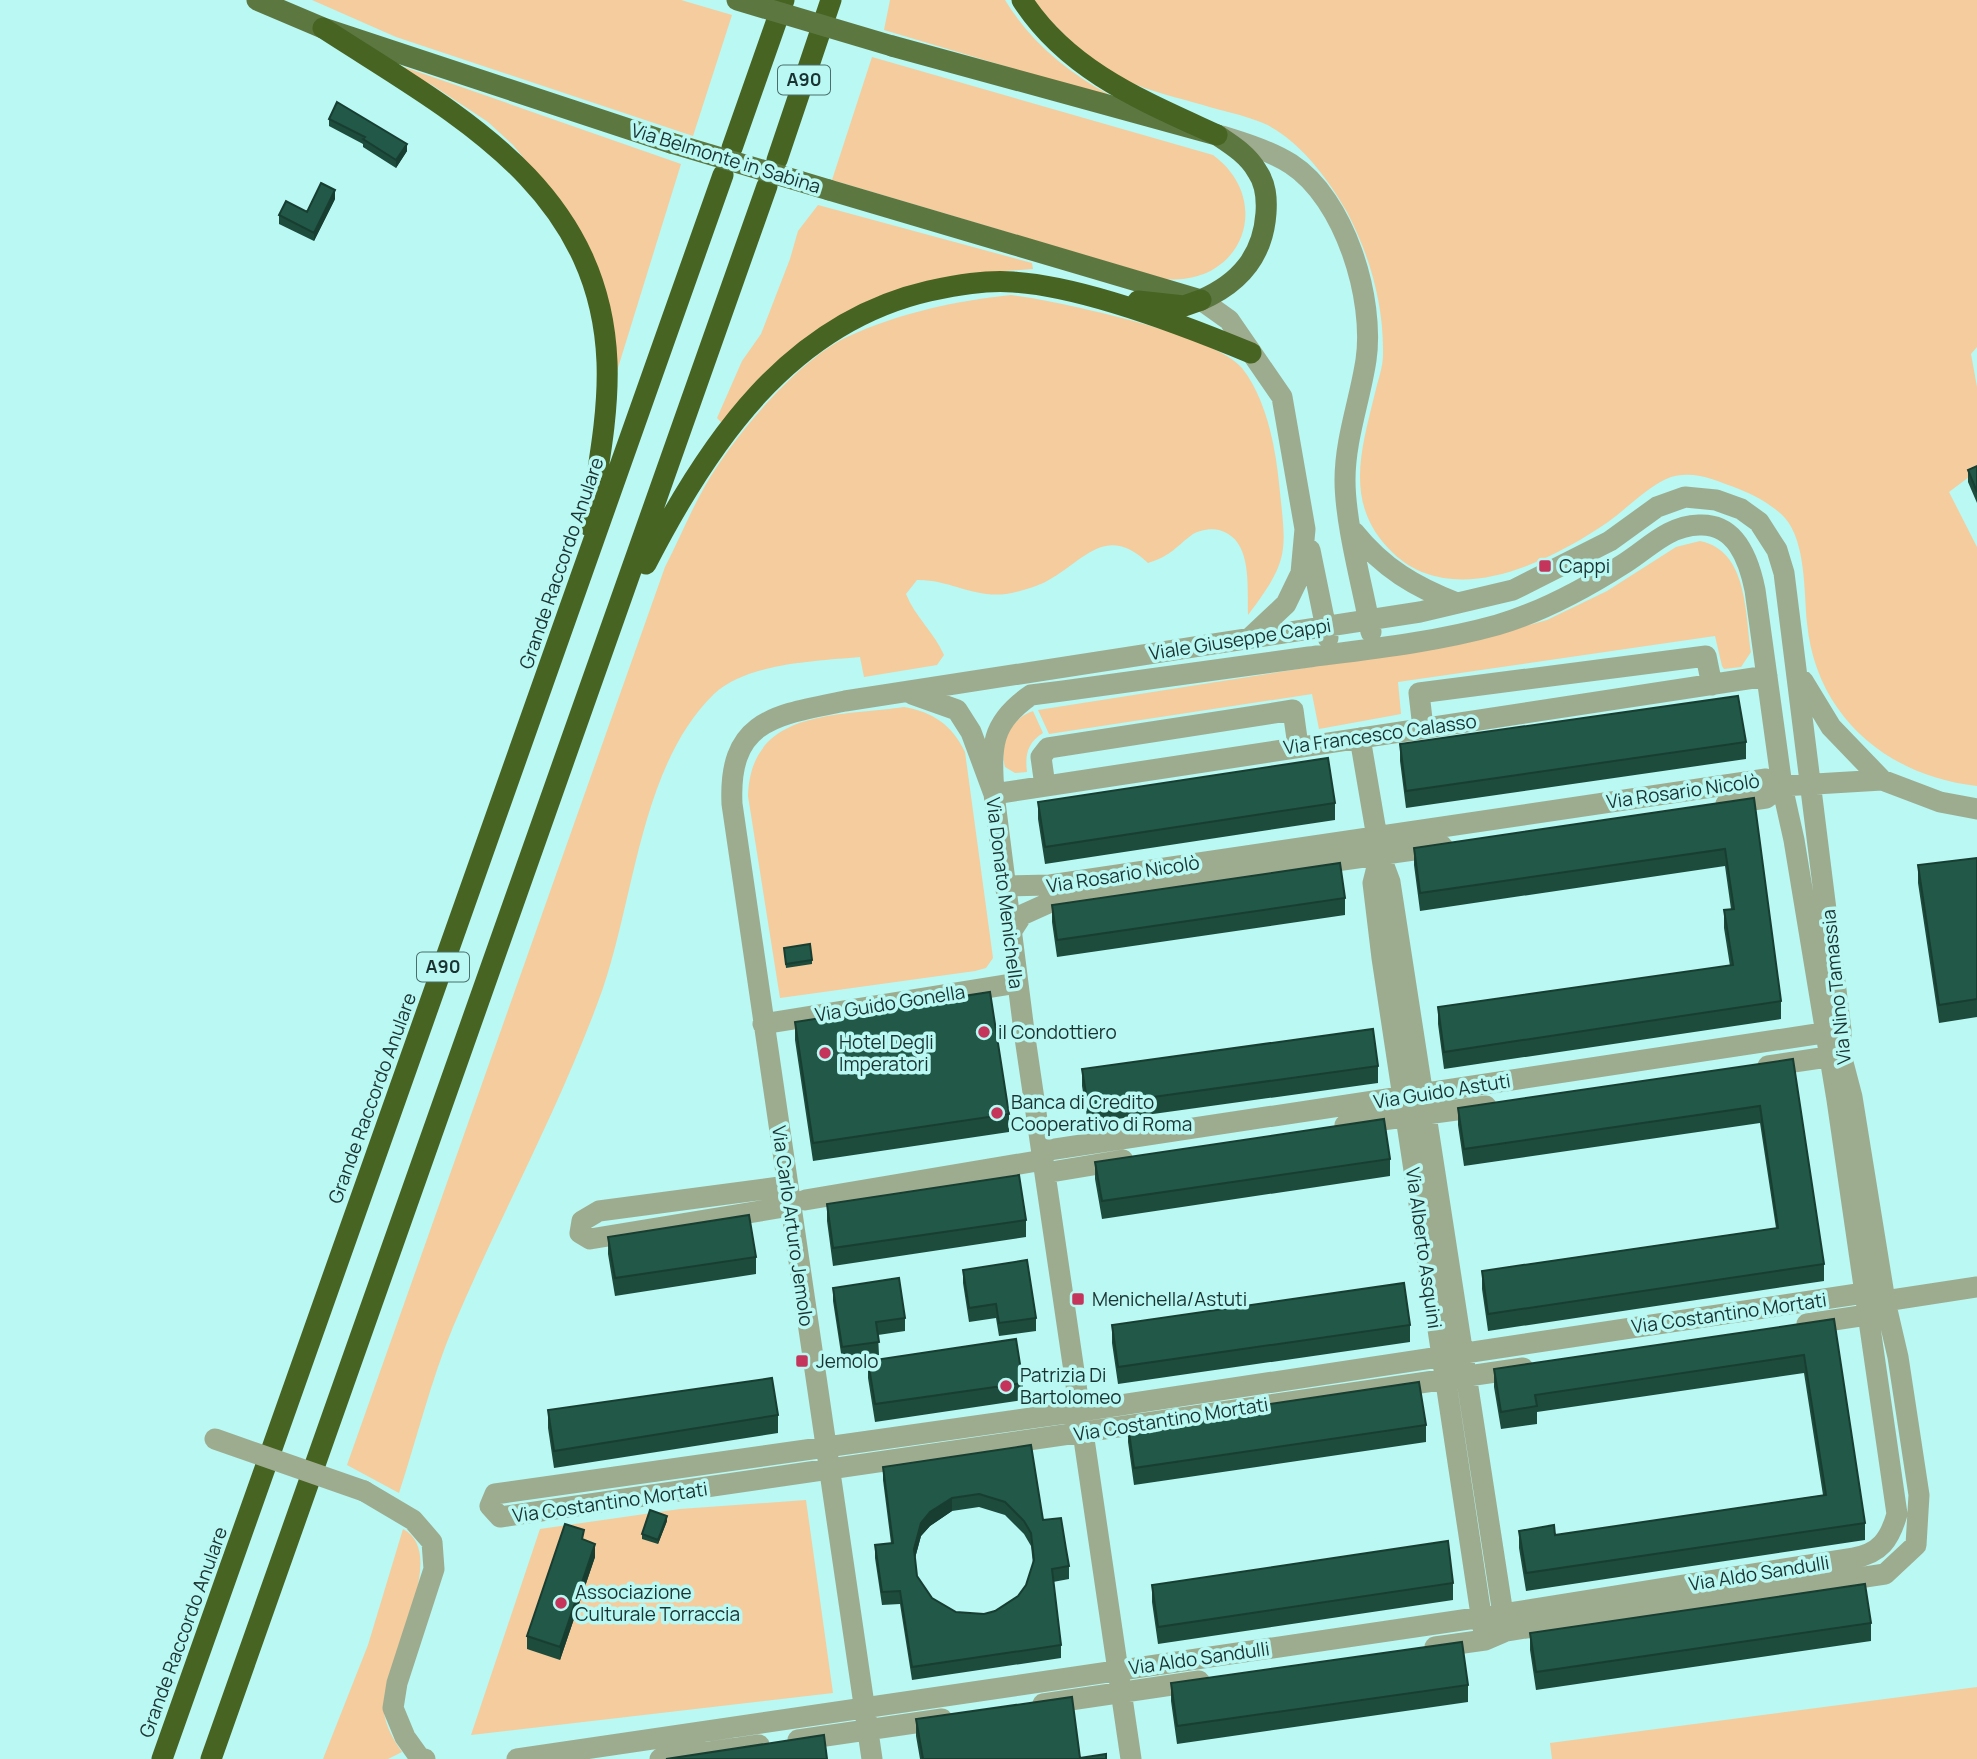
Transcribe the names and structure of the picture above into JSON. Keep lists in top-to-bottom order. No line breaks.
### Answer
{"streets":{"highway":["A90","Grande Raccordo Anulare"],"main road":["Via Belmonte in Sabina"],"street":["Viale Giuseppe Cappi","Via Francesco Calasso","Via Rosario Nicolò","Via Donato Menichella","Via Nino Tamassia","Via Guido Gonella","Via Guido Astuti","Via Carlo Arturo Jemolo","Via Alberto Asquini","Via Costantino Mortati","Via Aldo Sandulli"]},"crossings":[["Via Belmonte in Sabina","Viale Giuseppe Cappi"],["Viale Giuseppe Cappi","Via Francesco Calasso"],["Viale Giuseppe Cappi","Via Donato Menichella"],["Viale Giuseppe Cappi","Via Nino Tamassia"],["Viale Giuseppe Cappi","Via Carlo Arturo Jemolo"],["Via Francesco Calasso","Via Donato Menichella"],["Via Francesco Calasso","Via Nino Tamassia"],["Via Francesco Calasso","Via Alberto Asquini"],["Via Rosario Nicolò","Via Donato Menichella"],["Via Rosario Nicolò","Via Nino Tamassia"],["Via Rosario Nicolò","Via Alberto Asquini"],["Via Donato Menichella","Via Guido Gonella"],["Via Donato Menichella","Via Guido Astuti"],["Via Donato Menichella","Via Costantino Mortati"],["Via Donato Menichella","Via Aldo Sandulli"],["Via Nino Tamassia","Via Guido Astuti"],["Via Nino Tamassia","Via Costantino Mortati"],["Via Nino Tamassia","Via Aldo Sandulli"],["Via Guido Gonella","Via Carlo Arturo Jemolo"],["Via Guido Astuti","Via Alberto Asquini"],["Via Carlo Arturo Jemolo","Via Costantino Mortati"],["Via Carlo Arturo Jemolo","Via Aldo Sandulli"],["Via Alberto Asquini","Via Costantino Mortati"],["Via Alberto Asquini","Via Aldo Sandulli"]],"places":{"transit":["Cappi","Menichella/Astuti","Jemolo"],"other":["il Condottiero","Hotel Degli Imperatori","Banca di Credito Cooperativo di Roma","Patrizia Di Bartolomeo","Associazione Culturale Torraccia"]}}
